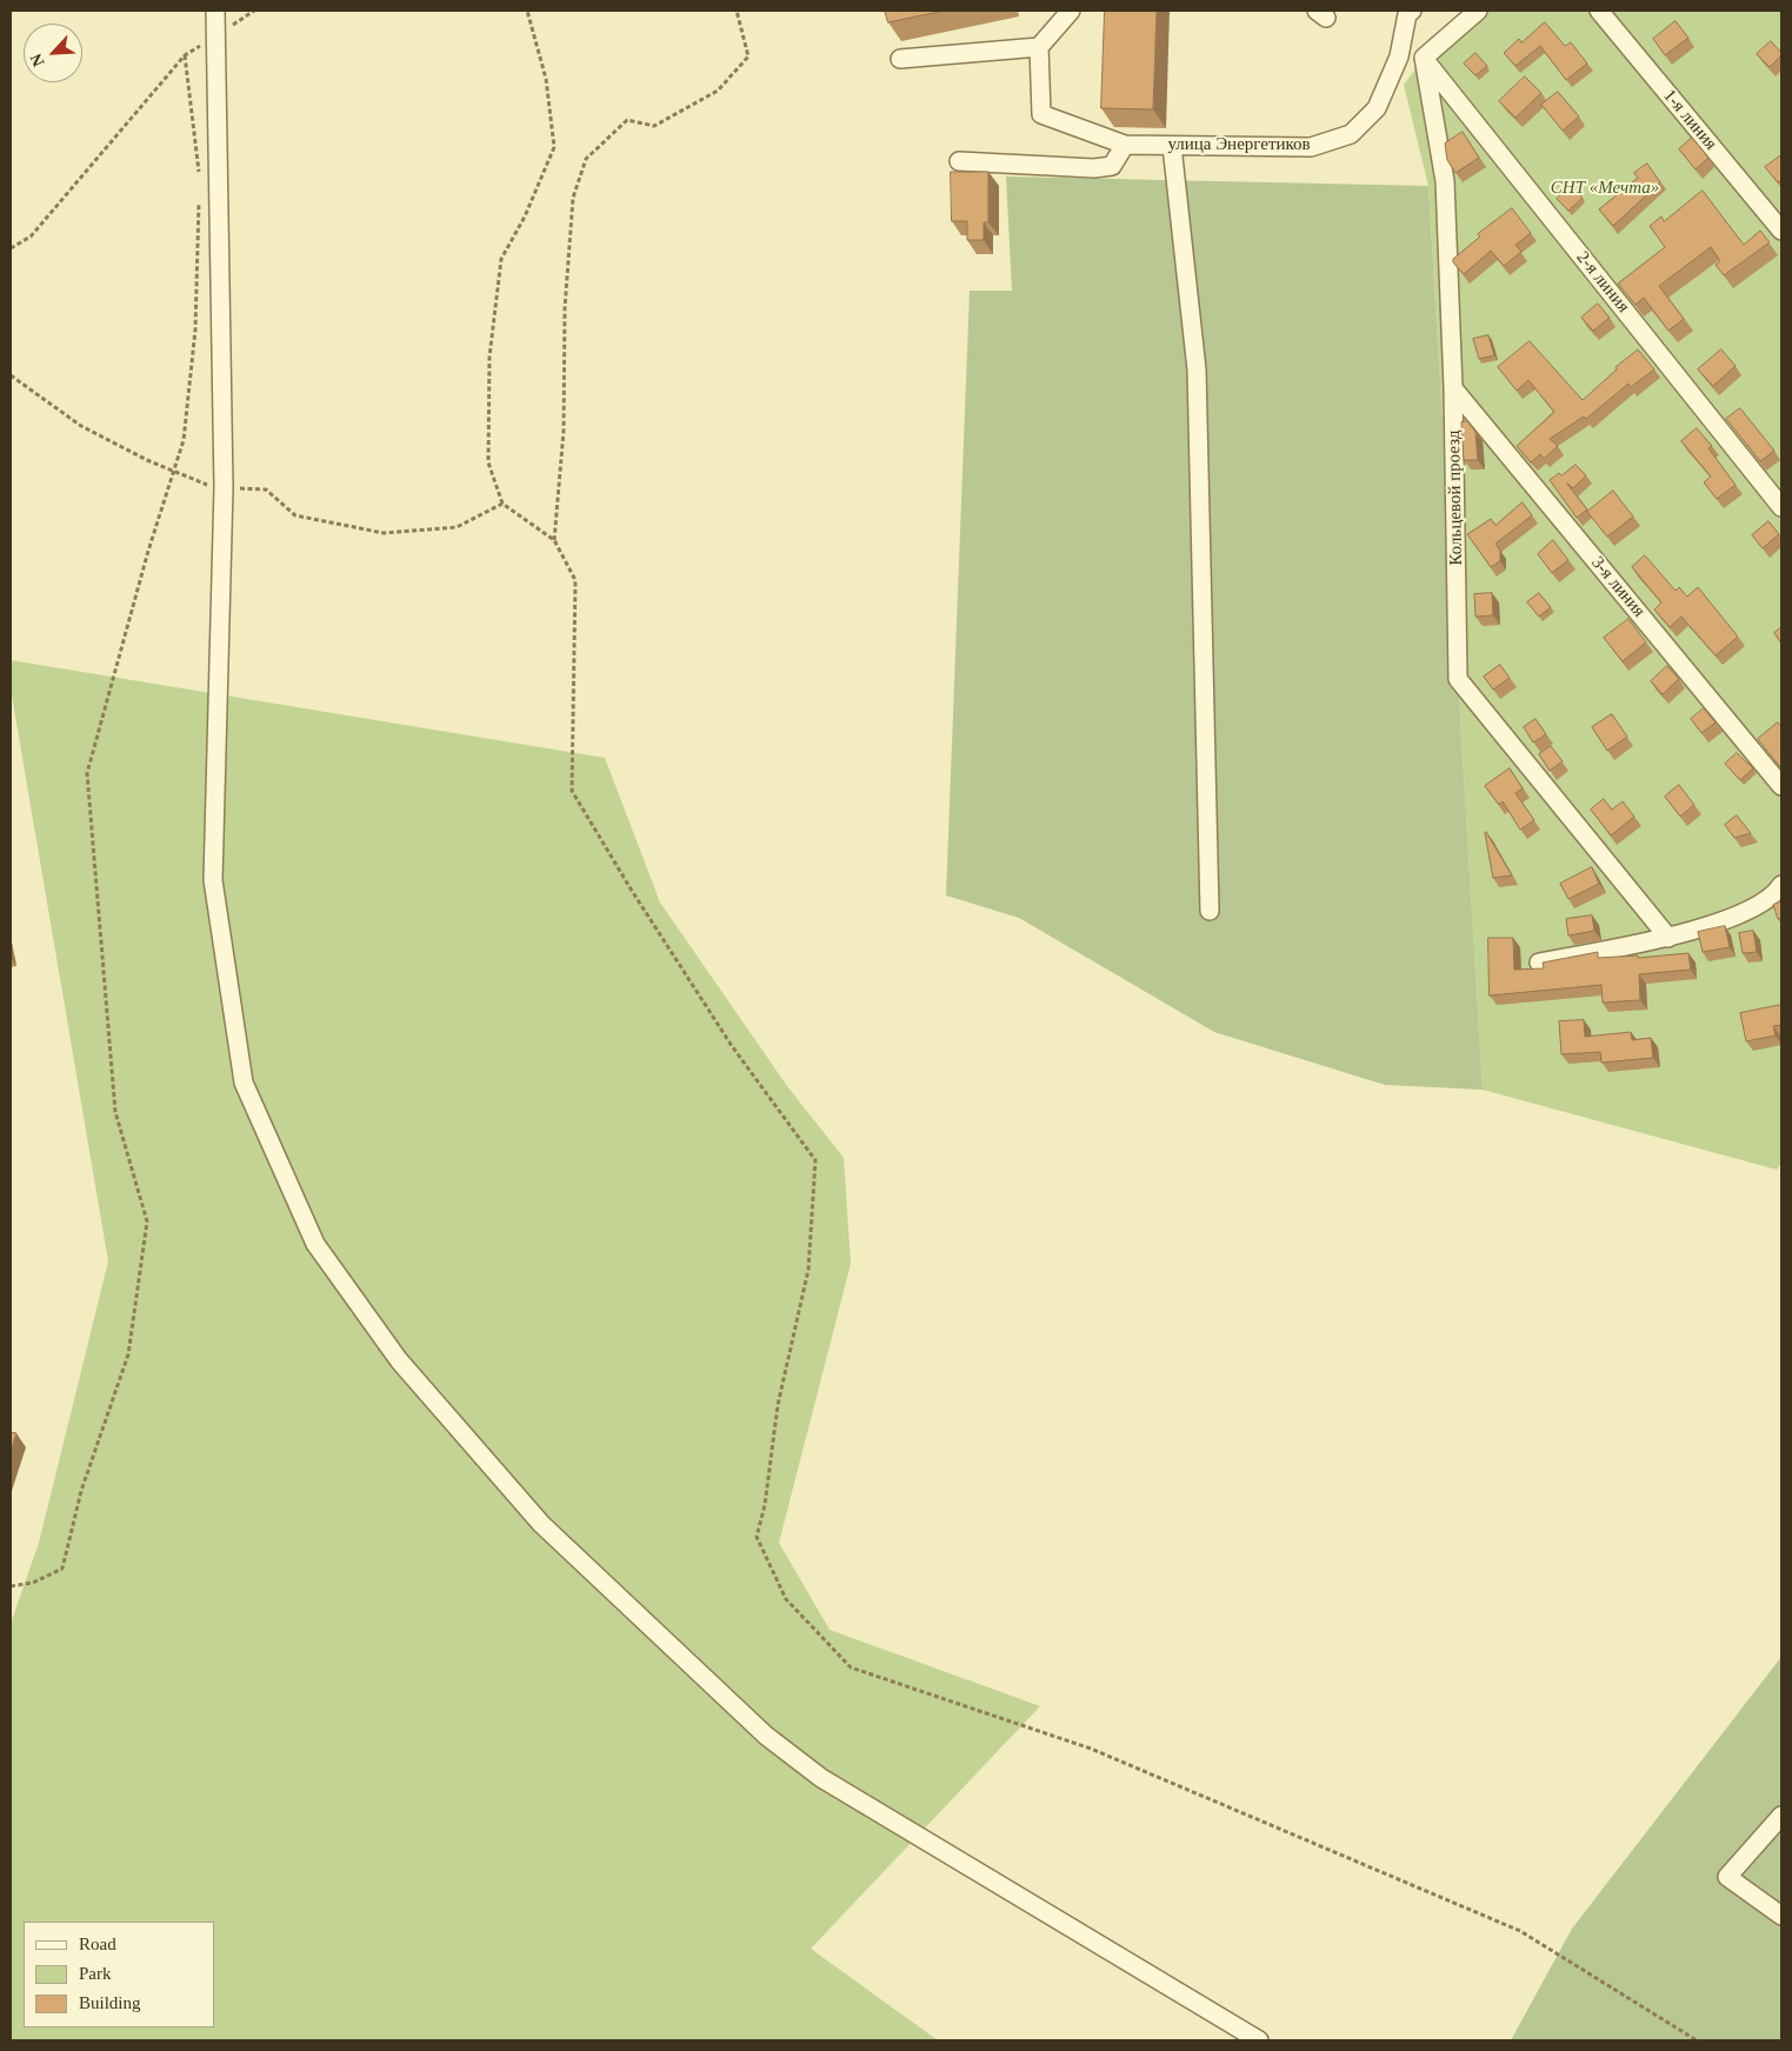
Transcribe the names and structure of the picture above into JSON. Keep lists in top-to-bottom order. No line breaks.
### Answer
{"streets":{"street":["1-я линия","улица Энергетиков","2-я линия","Кольцевой проезд","3-я линия"]},"crossings":[["2-я линия","Кольцевой проезд"],["Кольцевой проезд","3-я линия"]],"parks":["СНТ «Мечта»"],"legend":["Road","Park","Building"],"north":"bottom left"}
